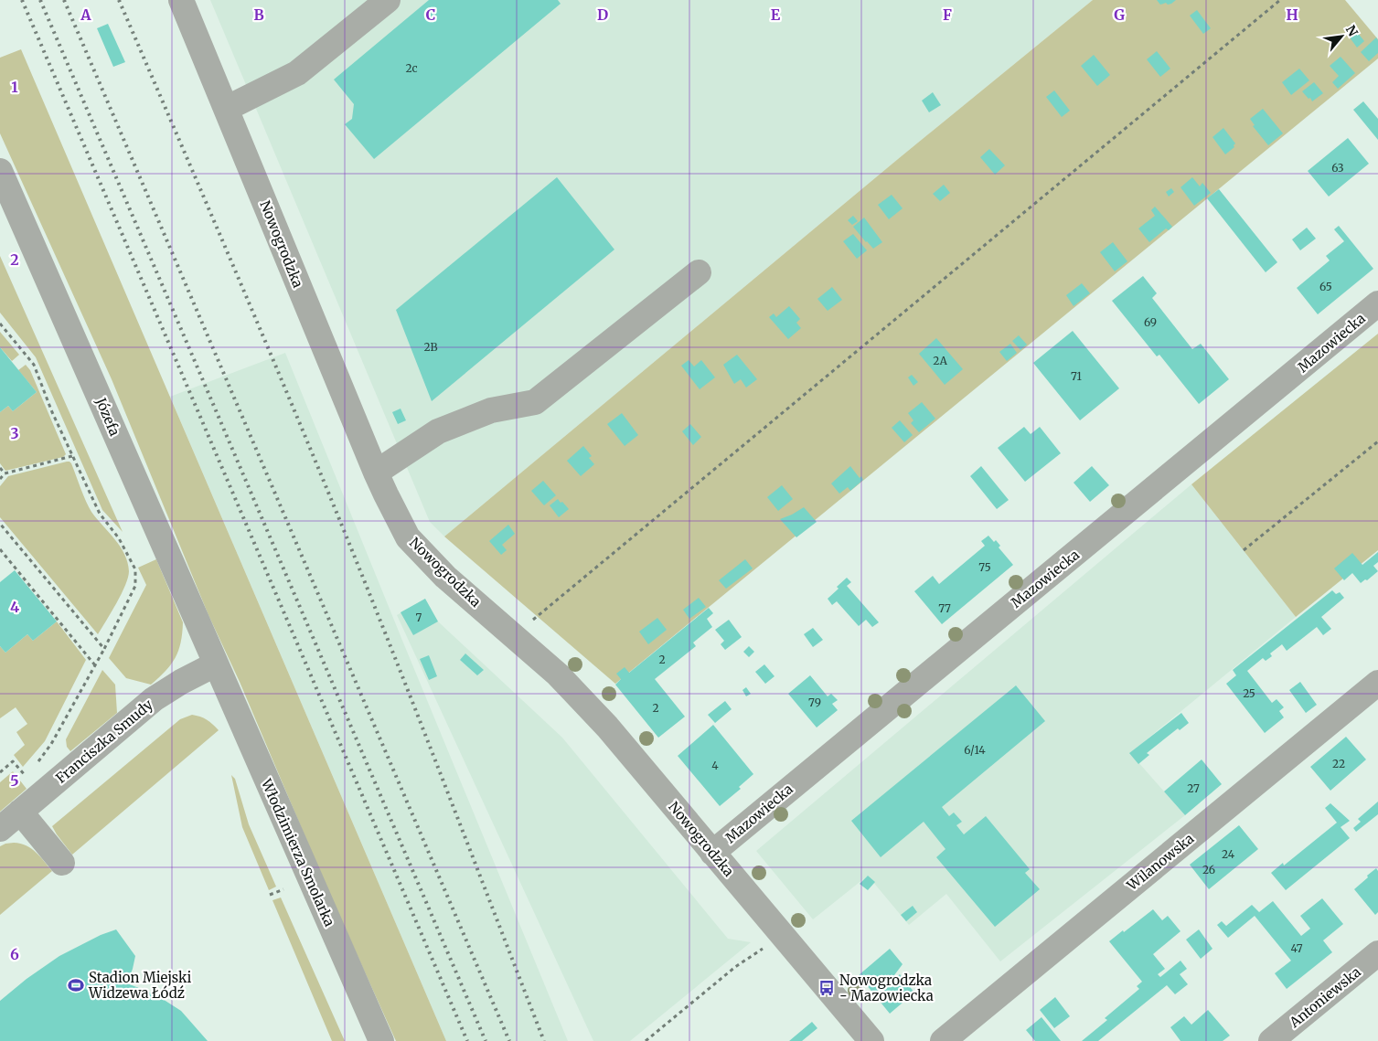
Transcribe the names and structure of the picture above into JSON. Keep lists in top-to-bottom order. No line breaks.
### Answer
{"streets":{"street":["Nowogrodzka","Mazowiecka","Józefa","Franciszka Smudy","Włodzimierza Smolarka","Wilanowska","Antoniewska"]},"crossings":[["Nowogrodzka","Mazowiecka"],["Józefa","Franciszka Smudy"],["Józefa","Włodzimierza Smolarka"],["Franciszka Smudy","Włodzimierza Smolarka"]],"places":{"sports":["Stadion Miejski Widzewa Łódź"],"bus stop":["Nowogrodzka - Mazowiecka"]},"house_numbers":["2c","63","65","69","2B","2A","71","75","77","7","2","25","79","2","6/14","22","4","27","24","26","47"],"north":"top right","grid":{"columns":["A","B","C","D","E","F","G","H"],"rows":["1","2","3","4","5","6"]}}
